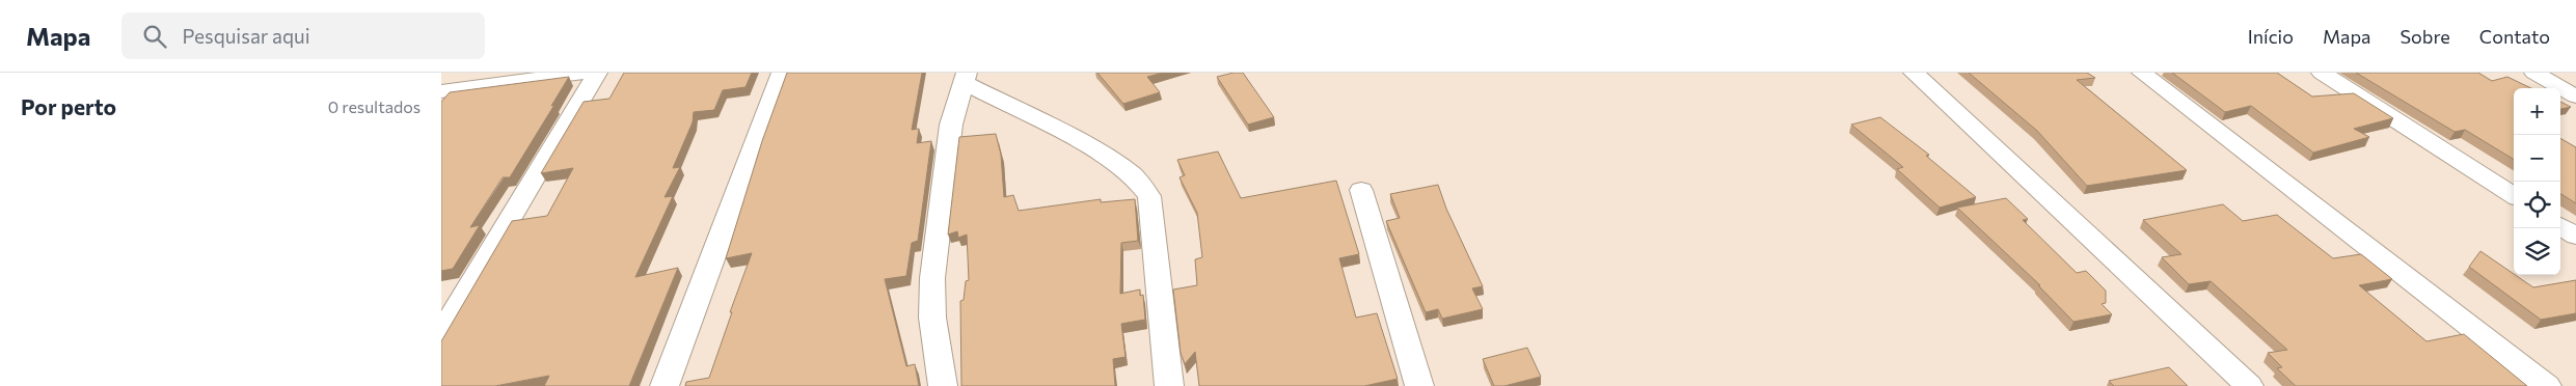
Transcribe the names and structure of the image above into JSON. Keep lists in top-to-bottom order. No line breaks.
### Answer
{"page":{"header":"Mapa","search":"Pesquisar aqui","nav":["Início","Mapa","Sobre","Contato"],"heading":["Por perto","0 resultados"],"map_buttons":["+","−"]}}
